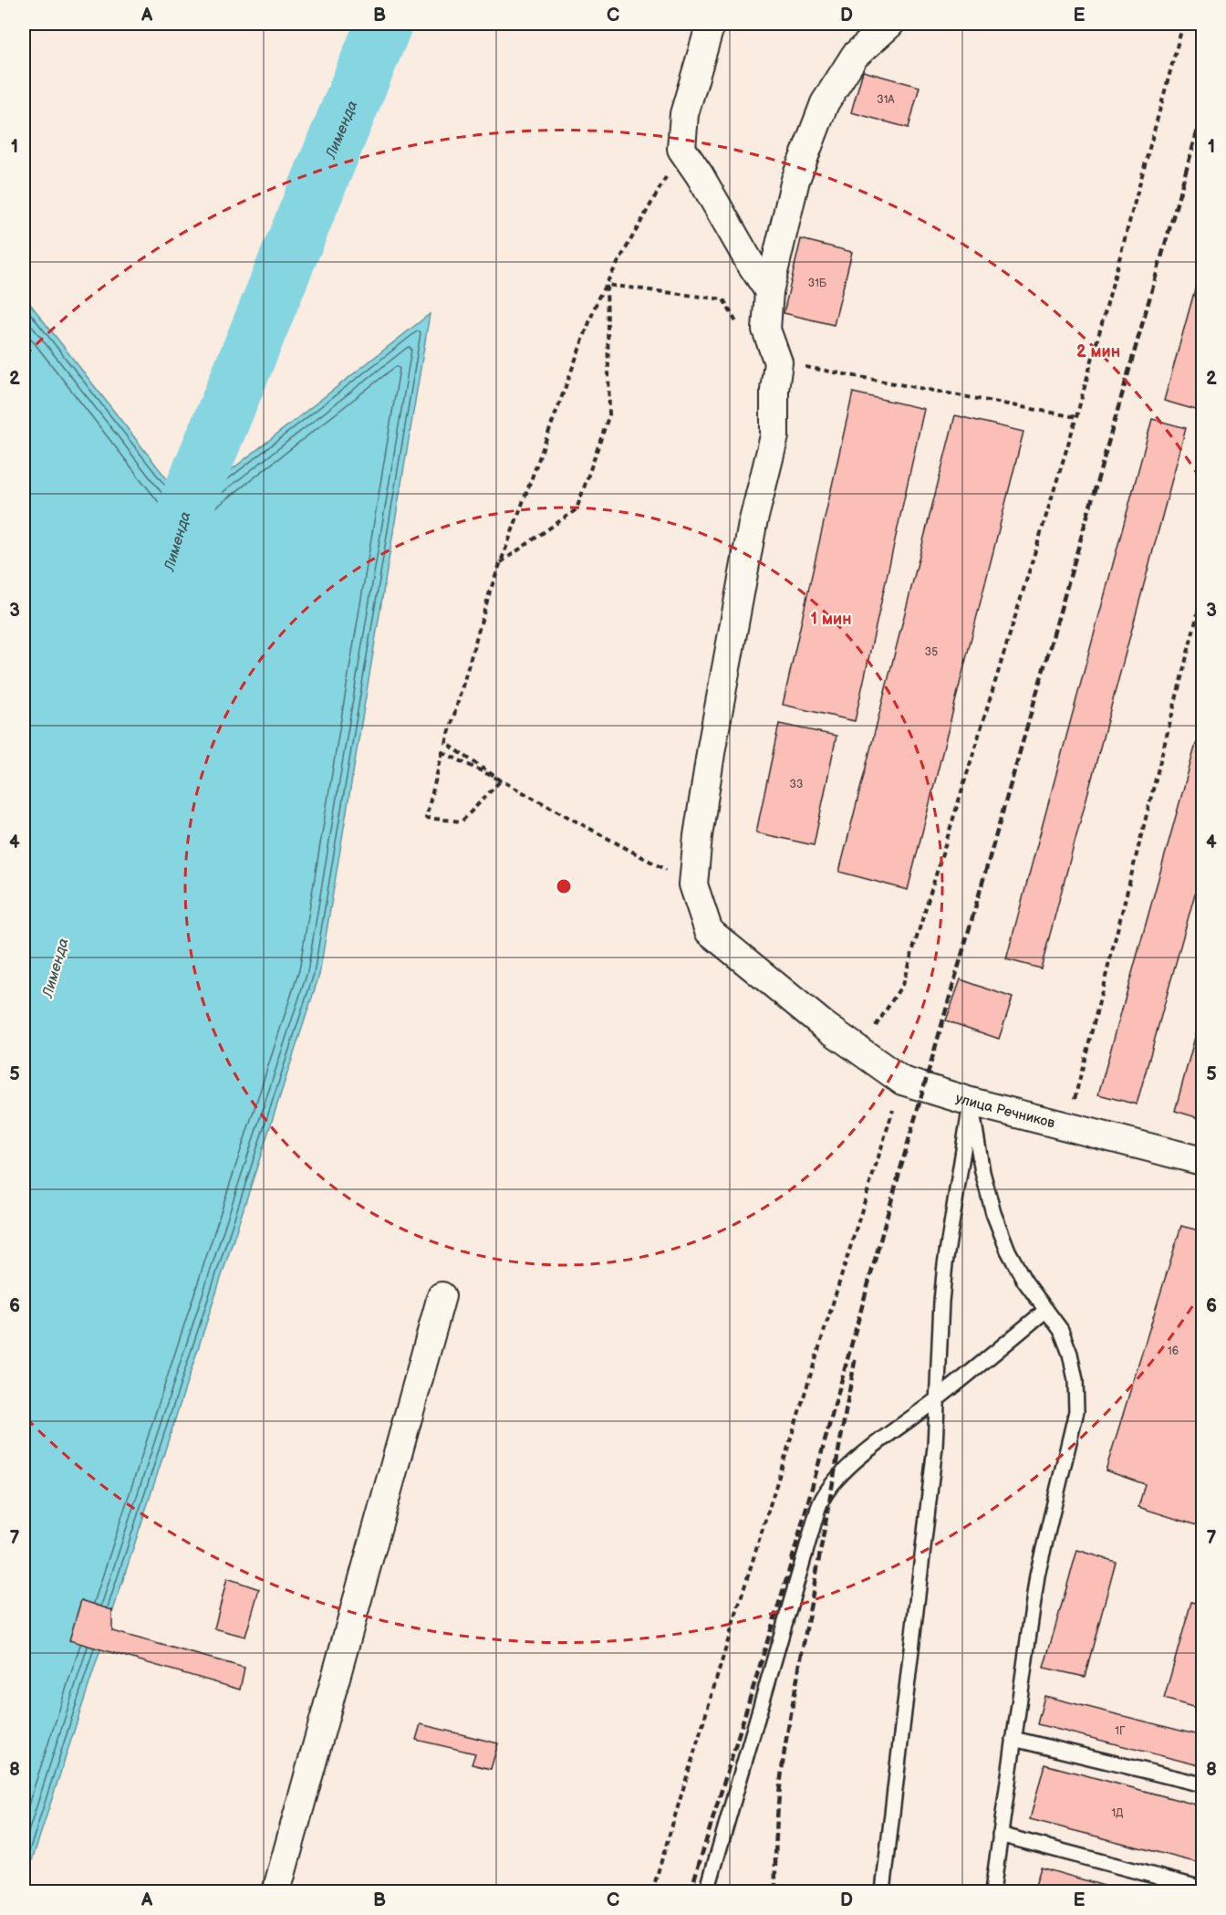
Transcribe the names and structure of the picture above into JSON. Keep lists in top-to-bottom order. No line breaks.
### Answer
{"streets":{"street":["улица Речников"]},"water":["Лименда"],"house_numbers":["31А","31Б","35","33","16","1Г","1Д"],"grid":{"columns":["A","B","C","D","E"],"rows":["1","2","3","4","5","6","7","8"]},"rings":["2 мин","1 мин"]}
